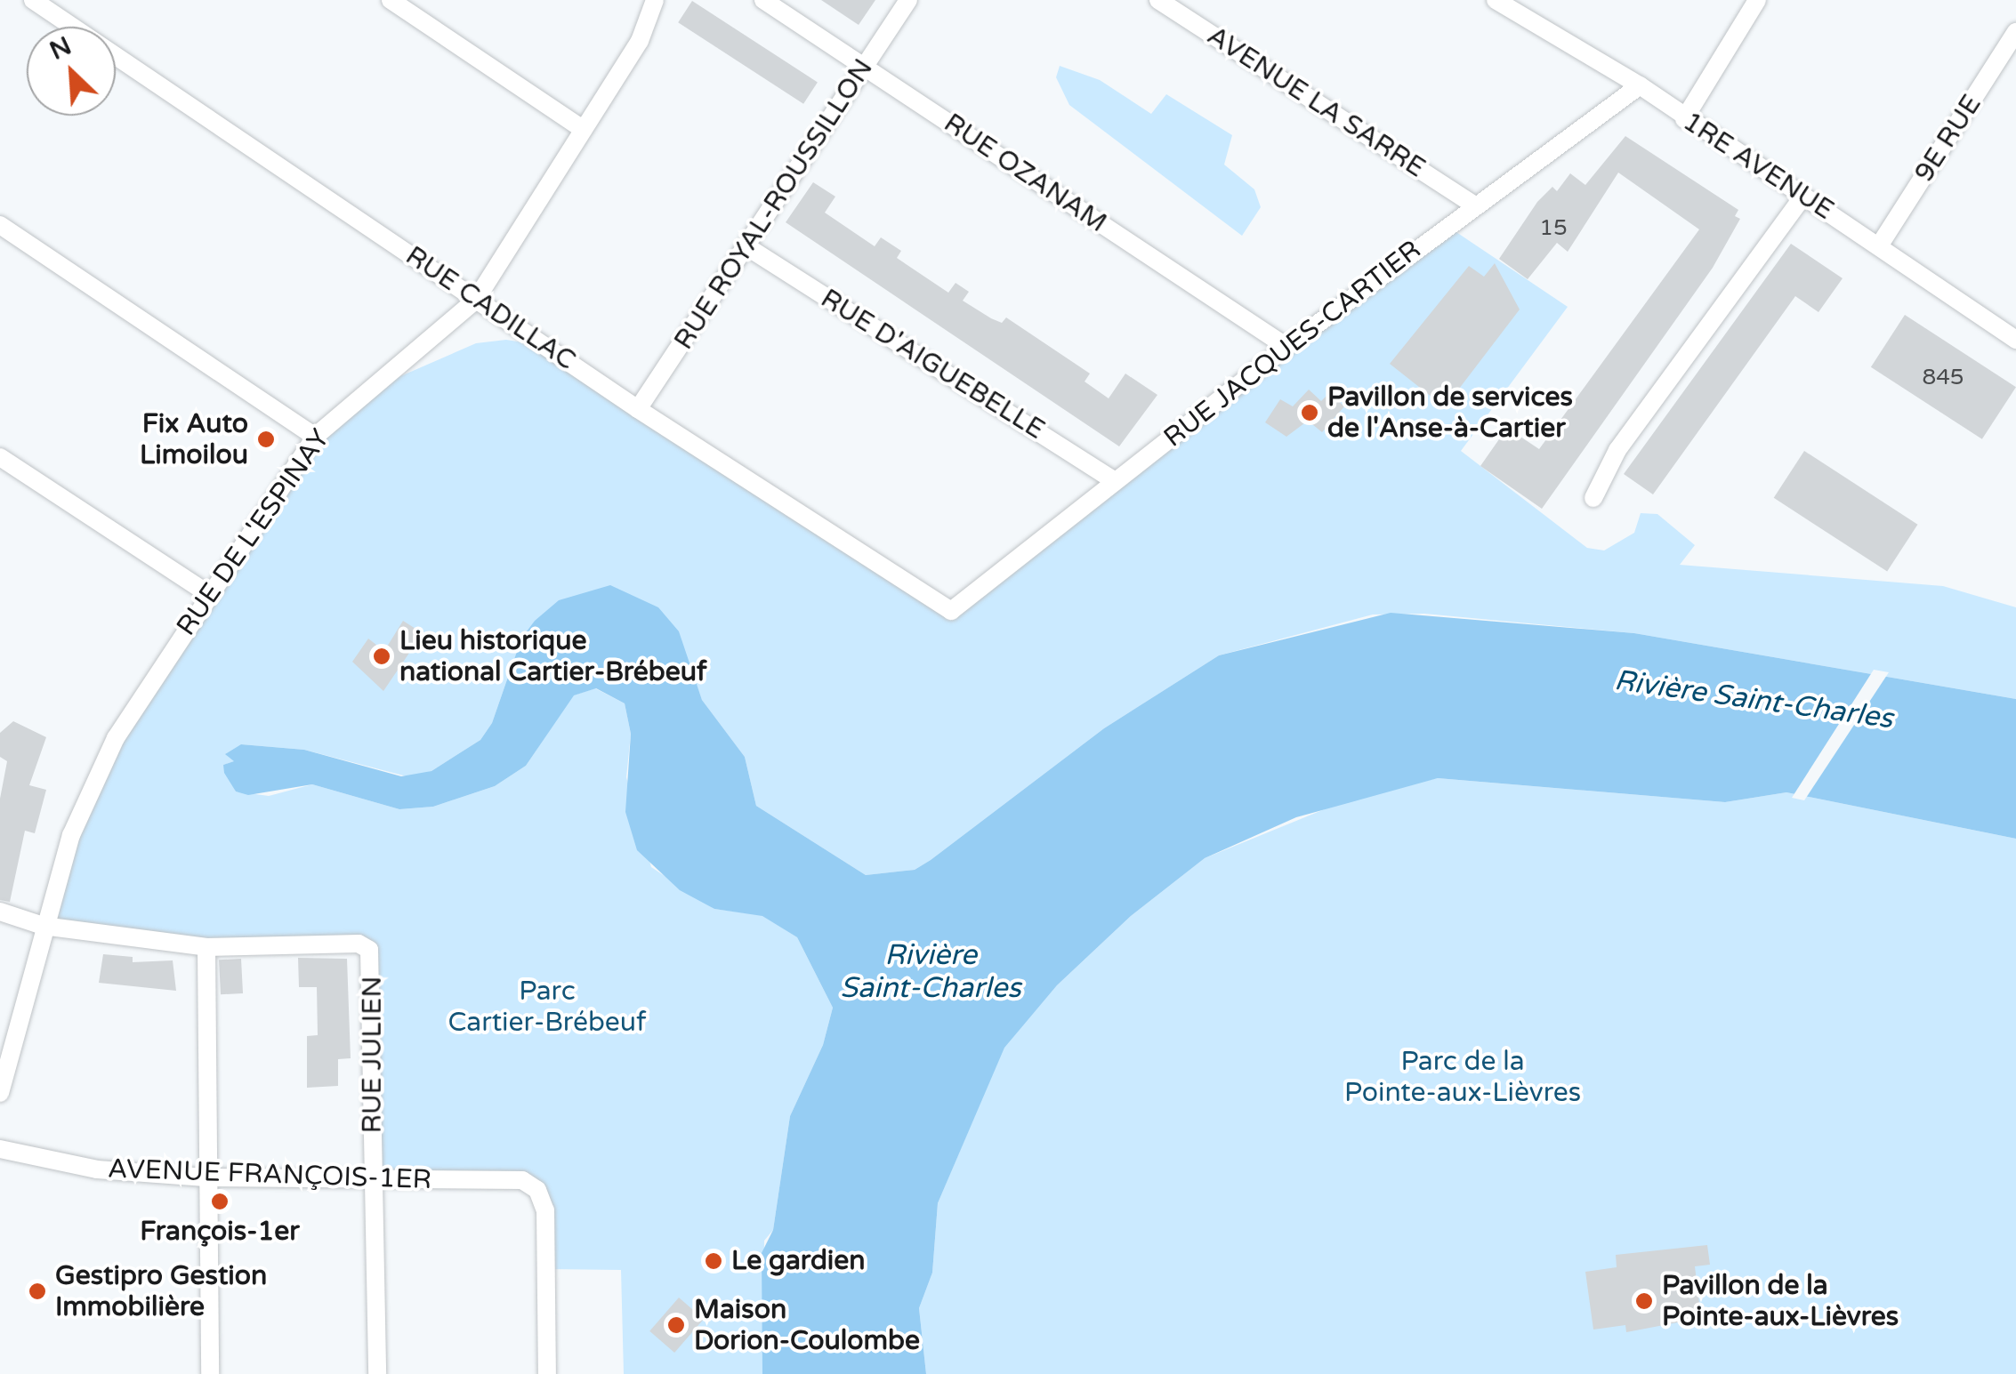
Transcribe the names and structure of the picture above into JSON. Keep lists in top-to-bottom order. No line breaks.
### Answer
{"streets":{"street":["AVENUE LA SARRE","9E RUE","1RE AVENUE","RUE OZANAM","RUE ROYAL-ROUSSILLON","RUE CADILLAC","RUE JACQUES-CARTIER","RUE D'AIGUEBELLE","RUE DE L'ESPINAY","RUE JULIEN","AVENUE FRANÇOIS-1ER"]},"crossings":[["AVENUE LA SARRE","RUE JACQUES-CARTIER"],["9E RUE","1RE AVENUE"],["1RE AVENUE","RUE JACQUES-CARTIER"],["RUE OZANAM","RUE ROYAL-ROUSSILLON"],["RUE OZANAM","RUE JACQUES-CARTIER"],["RUE ROYAL-ROUSSILLON","RUE CADILLAC"],["RUE ROYAL-ROUSSILLON","RUE D'AIGUEBELLE"],["RUE CADILLAC","RUE JACQUES-CARTIER"],["RUE CADILLAC","RUE DE L'ESPINAY"],["RUE JACQUES-CARTIER","RUE D'AIGUEBELLE"],["RUE JULIEN","AVENUE FRANÇOIS-1ER"]],"water":["Rivière Saint-Charles"],"parks":["Parc Cartier-Brébeuf","Parc de la Pointe-aux-Lièvres"],"places":["Pavillon de services de l'Anse-à-Cartier","Fix Auto Limoilou","Lieu historique national Cartier-Brébeuf","François-1er","Le gardien","Gestipro Gestion Immobilière","Pavillon de la Pointe-aux-Lièvres","Maison Dorion-Coulombe"],"house_numbers":["15","845"],"north":"top left"}
